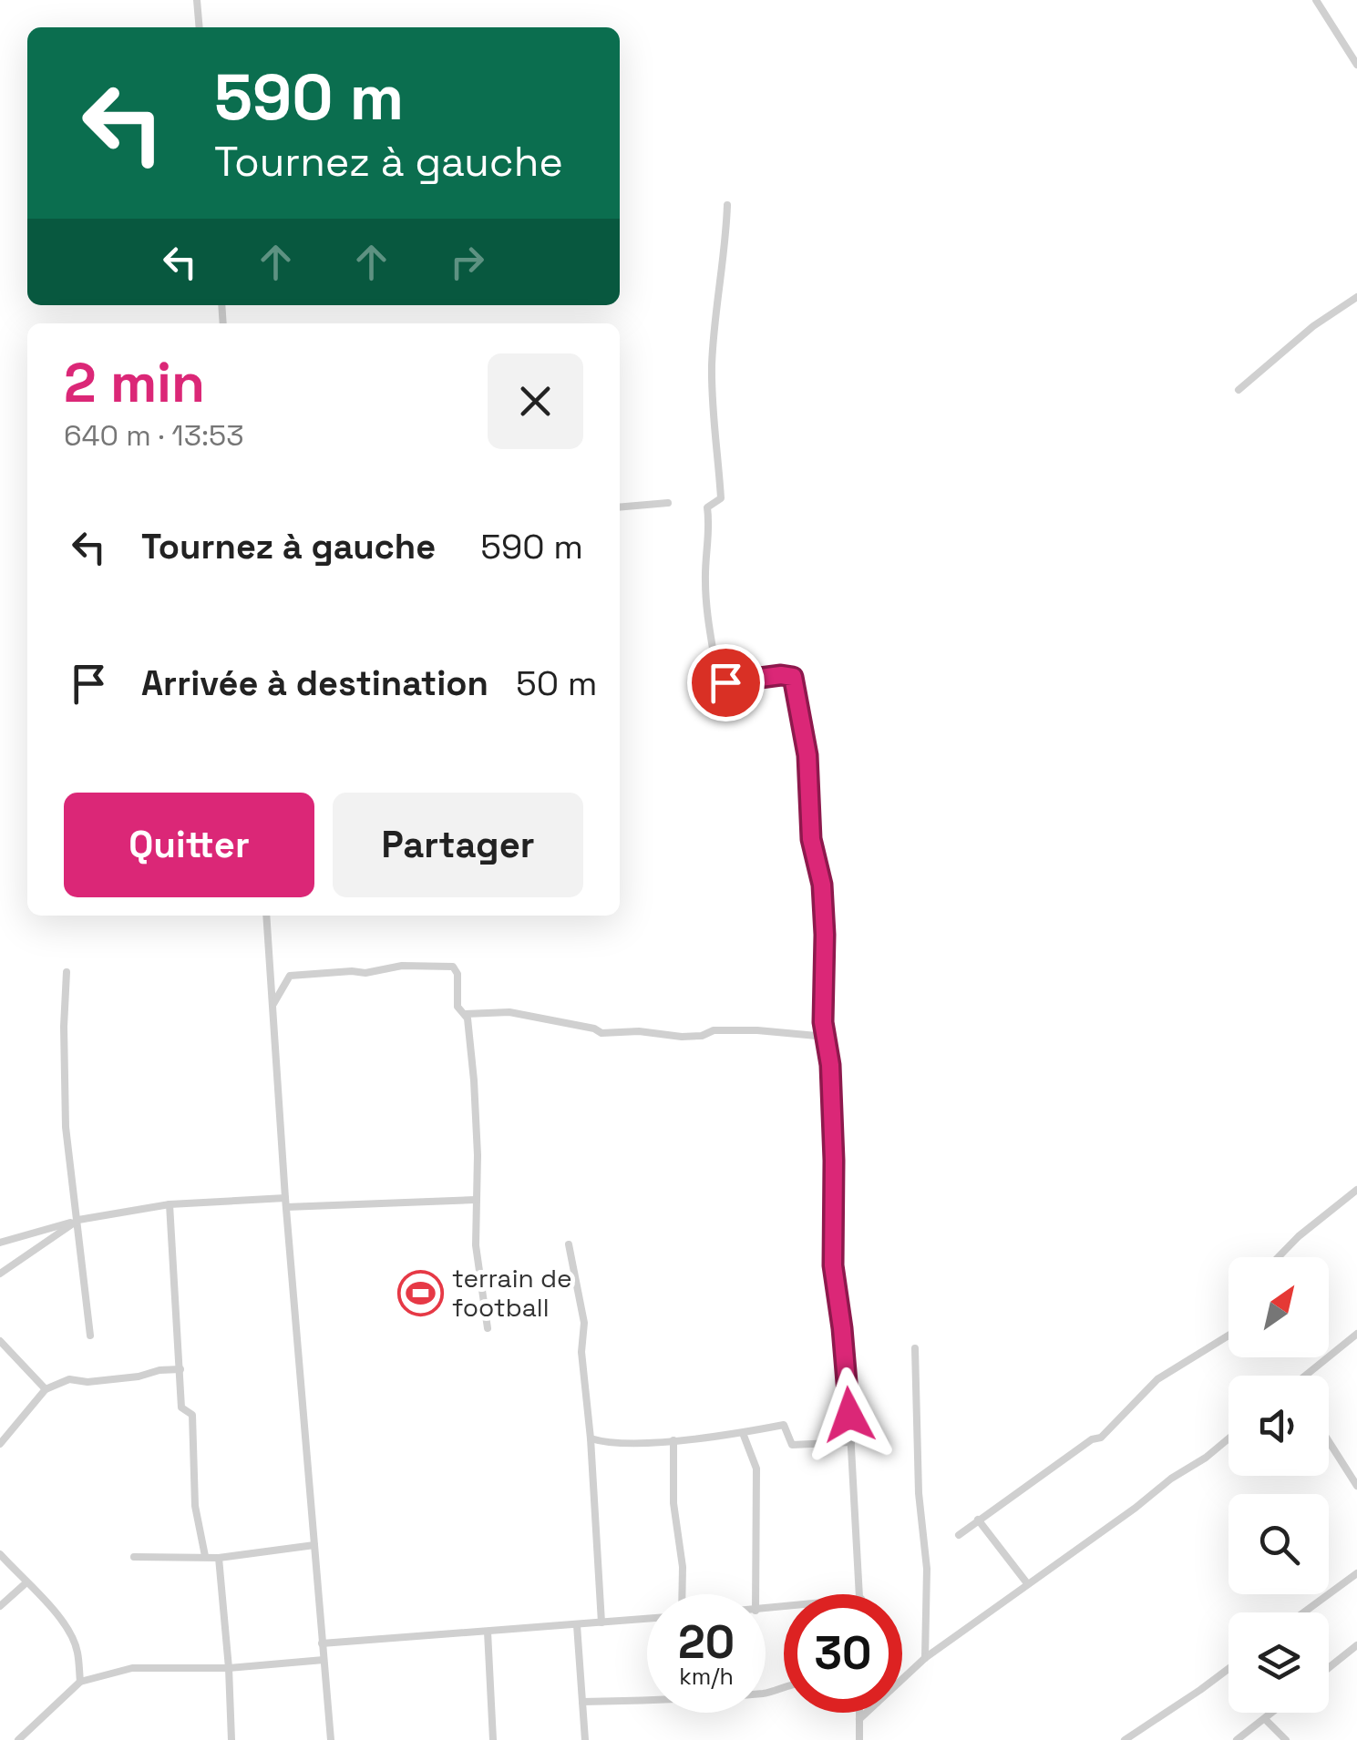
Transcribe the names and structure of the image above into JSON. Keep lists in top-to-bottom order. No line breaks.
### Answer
{"places":{"sports":["terrain de football"]},"north":"top right","page":{"turn":["590 m","Tournez à gauche"],"heading":["2 min","640 m · 13:53"],"list":[{"name":"Tournez à gauche","value":"590 m"},{"name":"Arrivée à destination","value":"50 m"}],"buttons":["Quitter","Partager"],"speed":"20 km/h","limit":"30"}}
